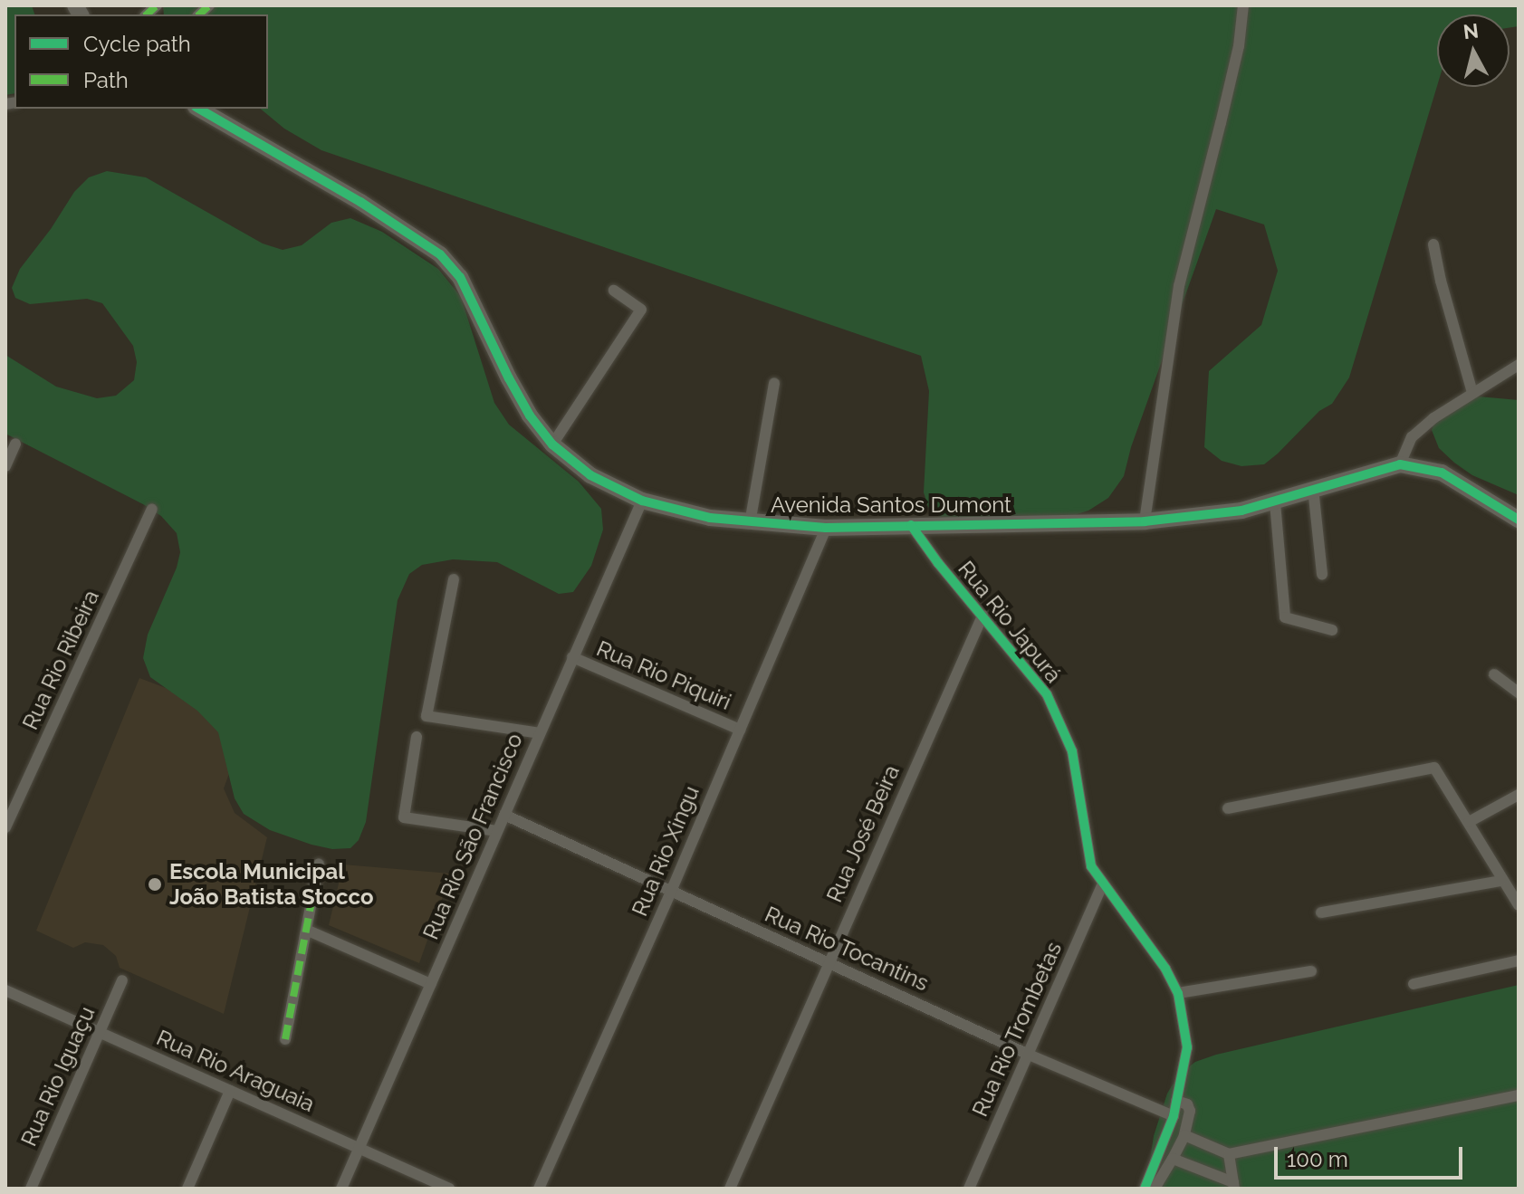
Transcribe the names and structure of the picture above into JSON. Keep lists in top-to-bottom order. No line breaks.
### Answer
{"streets":{"street":["Avenida Santos Dumont","Rua Rio Japurá","Rua Rio Ribeira","Rua Rio Piquiri","Rua José Beira","Rua Rio São Francisco","Rua Rio Xingu","Rua Rio Tocantins","Rua Rio Trombetas","Rua Rio Araguaia","Rua Rio Iguaçu"]},"crossings":[["Avenida Santos Dumont","Rua Rio Japurá"],["Avenida Santos Dumont","Rua Rio São Francisco"],["Avenida Santos Dumont","Rua Rio Xingu"],["Rua Rio Japurá","Rua José Beira"],["Rua Rio Japurá","Rua Rio Tocantins"],["Rua Rio Japurá","Rua Rio Trombetas"],["Rua Rio Piquiri","Rua Rio São Francisco"],["Rua Rio Piquiri","Rua Rio Xingu"],["Rua José Beira","Rua Rio Tocantins"],["Rua Rio São Francisco","Rua Rio Tocantins"],["Rua Rio São Francisco","Rua Rio Araguaia"],["Rua Rio Xingu","Rua Rio Tocantins"],["Rua Rio Tocantins","Rua Rio Trombetas"],["Rua Rio Araguaia","Rua Rio Iguaçu"]],"places":["Escola Municipal João Batista Stocco"],"legend":["Cycle path","Path"],"scale_bar":"100 m","north":"top"}
